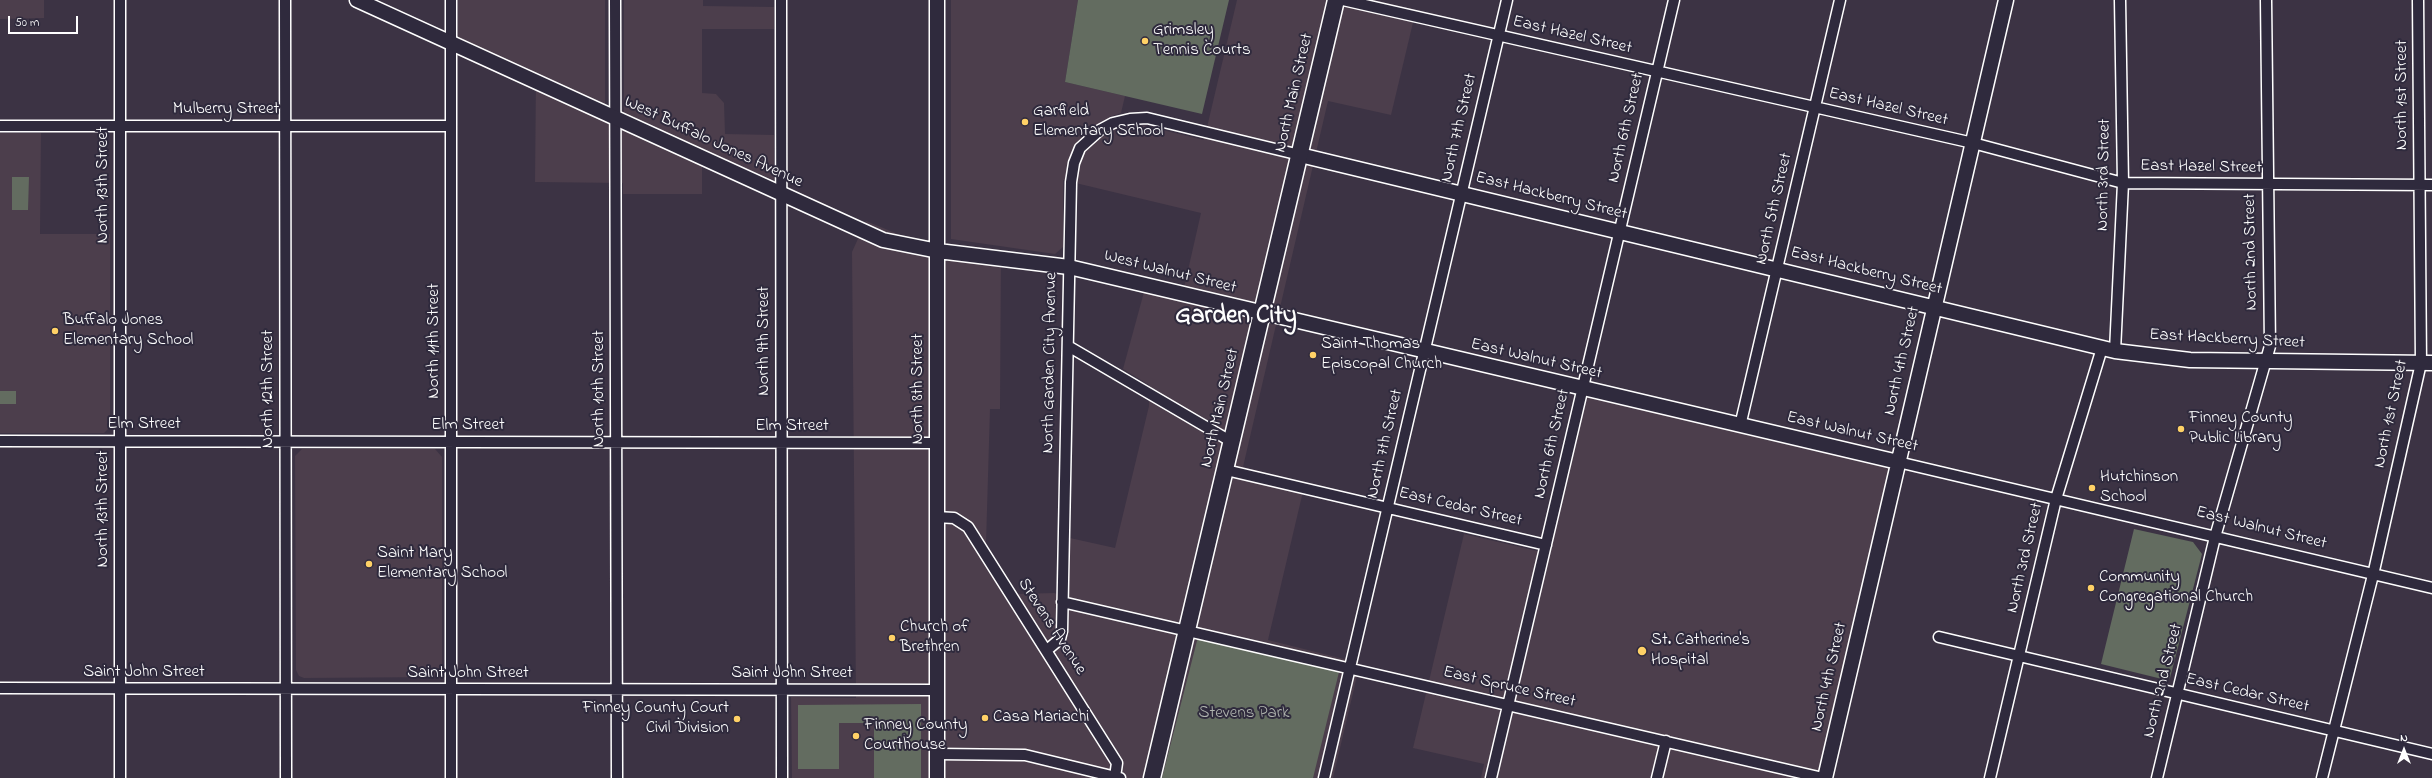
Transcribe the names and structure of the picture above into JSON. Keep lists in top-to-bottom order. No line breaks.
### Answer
{"streets":{"main road":["North Main Street","West Buffalo Jones Avenue","East Hackberry Street","West Walnut Street","East Walnut Street","North 4th Street","North 8th Street"],"street":["East Hazel Street","North 1st Street","Mulberry Street","North 7th Street","North 6th Street","North 3rd Street","North 13th Street","North 5th Street","North 2nd Street","North 11th Street","North 9th Street","North Garden City Avenue","North 12th Street","North 10th Street","Elm Street","East Cedar Street","Stevens Avenue","Saint John Street","East Spruce Street"]},"crossings":[["East Hazel Street","North 1st Street"],["East Hazel Street","North 7th Street"],["East Hazel Street","North 6th Street"],["East Hazel Street","North 3rd Street"],["East Hazel Street","North 5th Street"],["East Hazel Street","North 2nd Street"],["East Hazel Street","North 4th Street"],["North Main Street","East Hackberry Street"],["North Main Street","West Walnut Street"],["North Main Street","East Walnut Street"],["North Main Street","North Garden City Avenue"],["North Main Street","East Cedar Street"],["North Main Street","East Spruce Street"],["North 1st Street","East Hackberry Street"],["North 1st Street","East Walnut Street"],["North 1st Street","East Cedar Street"],["Mulberry Street","North 13th Street"],["Mulberry Street","North 11th Street"],["Mulberry Street","North 12th Street"],["North 7th Street","East Hackberry Street"],["North 7th Street","East Walnut Street"],["North 7th Street","East Cedar Street"],["North 7th Street","East Spruce Street"],["North 6th Street","East Hackberry Street"],["North 6th Street","East Walnut Street"],["North 6th Street","East Cedar Street"],["North 6th Street","East Spruce Street"],["West Buffalo Jones Avenue","West Walnut Street"],["West Buffalo Jones Avenue","North 11th Street"],["West Buffalo Jones Avenue","North 9th Street"],["West Buffalo Jones Avenue","North Garden City Avenue"],["West Buffalo Jones Avenue","North 10th Street"],["West Buffalo Jones Avenue","North 8th Street"],["North 3rd Street","East Hackberry Street"],["North 3rd Street","East Walnut Street"],["North 3rd Street","East Cedar Street"],["North 13th Street","Elm Street"],["North 13th Street","Saint John Street"],["East Hackberry Street","North 5th Street"],["East Hackberry Street","North 2nd Street"],["East Hackberry Street","North 4th Street"],["East Hackberry Street","North Garden City Avenue"],["North 5th Street","East Walnut Street"],["North 2nd Street","East Walnut Street"],["North 2nd Street","East Cedar Street"],["West Walnut Street","East Walnut Street"],["West Walnut Street","North Garden City Avenue"],["North 11th Street","Elm Street"],["North 11th Street","Saint John Street"],["North 9th Street","Elm Street"],["North 9th Street","Saint John Street"],["East Walnut Street","North 4th Street"],["North 4th Street","East Spruce Street"],["North Garden City Avenue","Stevens Avenue"],["North Garden City Avenue","East Spruce Street"],["North 12th Street","Elm Street"],["North 12th Street","Saint John Street"],["North 10th Street","Elm Street"],["North 10th Street","Saint John Street"],["North 8th Street","Elm Street"],["North 8th Street","Stevens Avenue"],["North 8th Street","Saint John Street"]],"districts":["Garden City"],"parks":["Stevens Park"],"places":["Grimsley Tennis Courts","Garfield Elementary School","Buffalo Jones Elementary School","Saint Thomas Episcopal Church","Finney County Public Library","Hutchinson School","Saint Mary Elementary School","Community Congregational Church","Church of Brethren","St. Catherine's Hospital","Casa Mariachi","Finney County Court Civil Division","Finney County Courthouse"],"scale_bar":"50 m","north":"top"}
